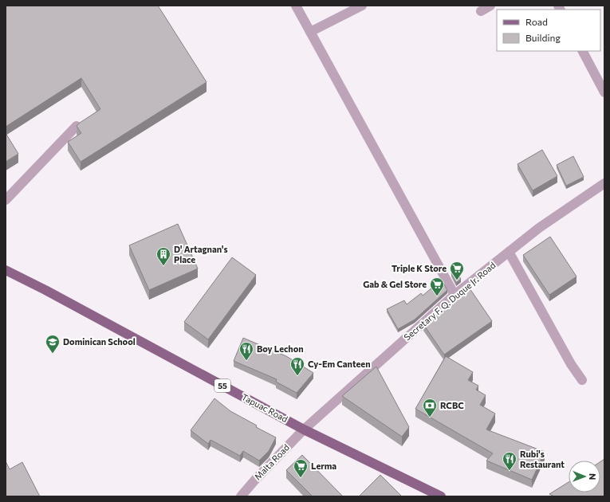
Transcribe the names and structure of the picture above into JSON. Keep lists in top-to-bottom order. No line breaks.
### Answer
{"streets":{"main road":["55","Tapuac Road"],"street":["Secretary F. Q. Duque Jr. Road","Malta Road"]},"crossings":[["Secretary F. Q. Duque Jr. Road","Tapuac Road"],["Secretary F. Q. Duque Jr. Road","Malta Road"],["Tapuac Road","Malta Road"]],"places":{"building":["D' Artagnan's Place"],"supermarket":["Triple K Store","Gab & Gel Store","Lerma"],"school or university":["Dominican School"],"restaurant":["Boy Lechon","Cy-Em Canteen","Rubi's Restaurant"],"bank":["RCBC"]},"legend":["Road","Building"],"north":"right"}
